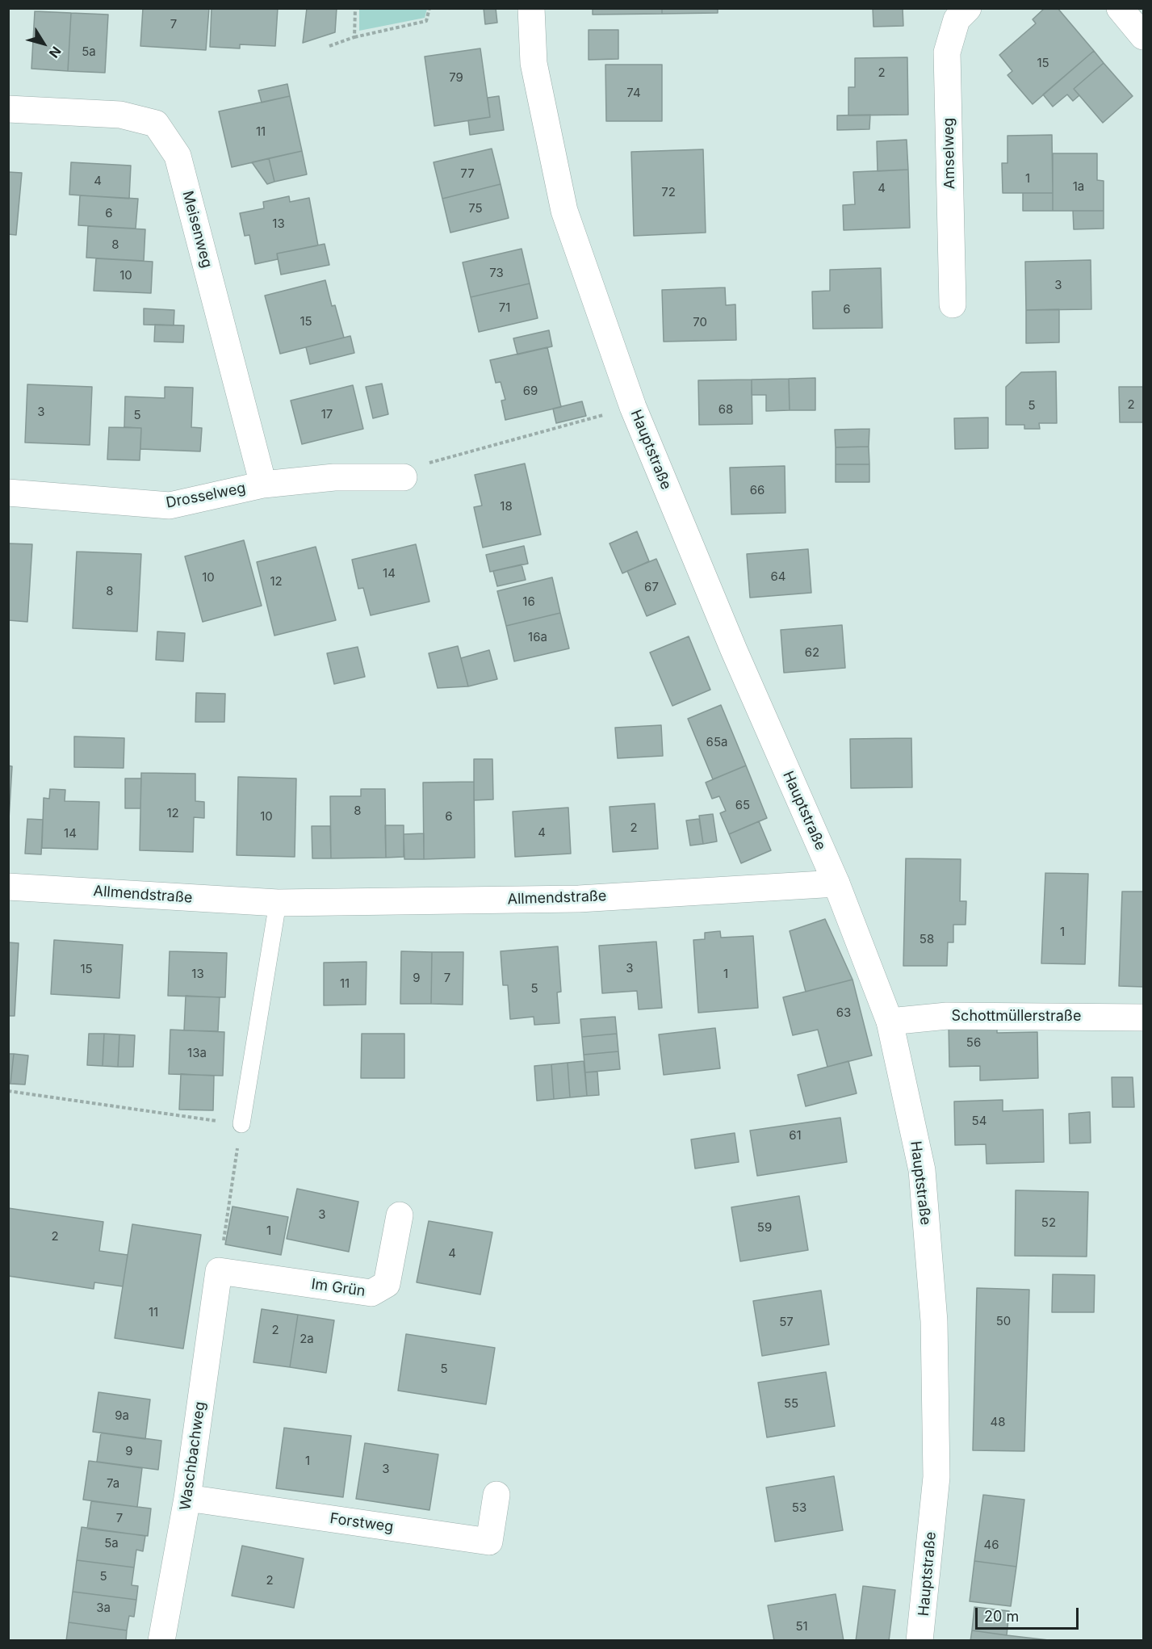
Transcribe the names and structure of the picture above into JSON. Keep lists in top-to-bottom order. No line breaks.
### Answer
{"streets":{"street":["Amselweg","Meisenweg","Hauptstraße","Drosselweg","Allmendstraße","Schottmüllerstraße","Im Grün","Waschbachweg","Forstweg"]},"crossings":[["Meisenweg","Drosselweg"],["Hauptstraße","Allmendstraße"],["Hauptstraße","Schottmüllerstraße"],["Im Grün","Waschbachweg"],["Waschbachweg","Forstweg"]],"house_numbers":["7","5a","15","2","79","74","11","77","1","4","1a","4","72","75","6","13","8","73","10","3","71","6","15","70","69","2","5","68","3","17","5","66","18","14","64","10","12","67","8","16","16a","62","65a","65","8","12","10","6","2","4","14","1","58","3","15","13","1","9","7","11","5","63","56","13a","54","61","3","52","59","1","2","4","11","50","57","2","2a","5","55","9a","48","9","1","3","7a","53","7","5a","46","5","2","3a","51"],"scale_bar":"20 m","north":"bottom right"}
